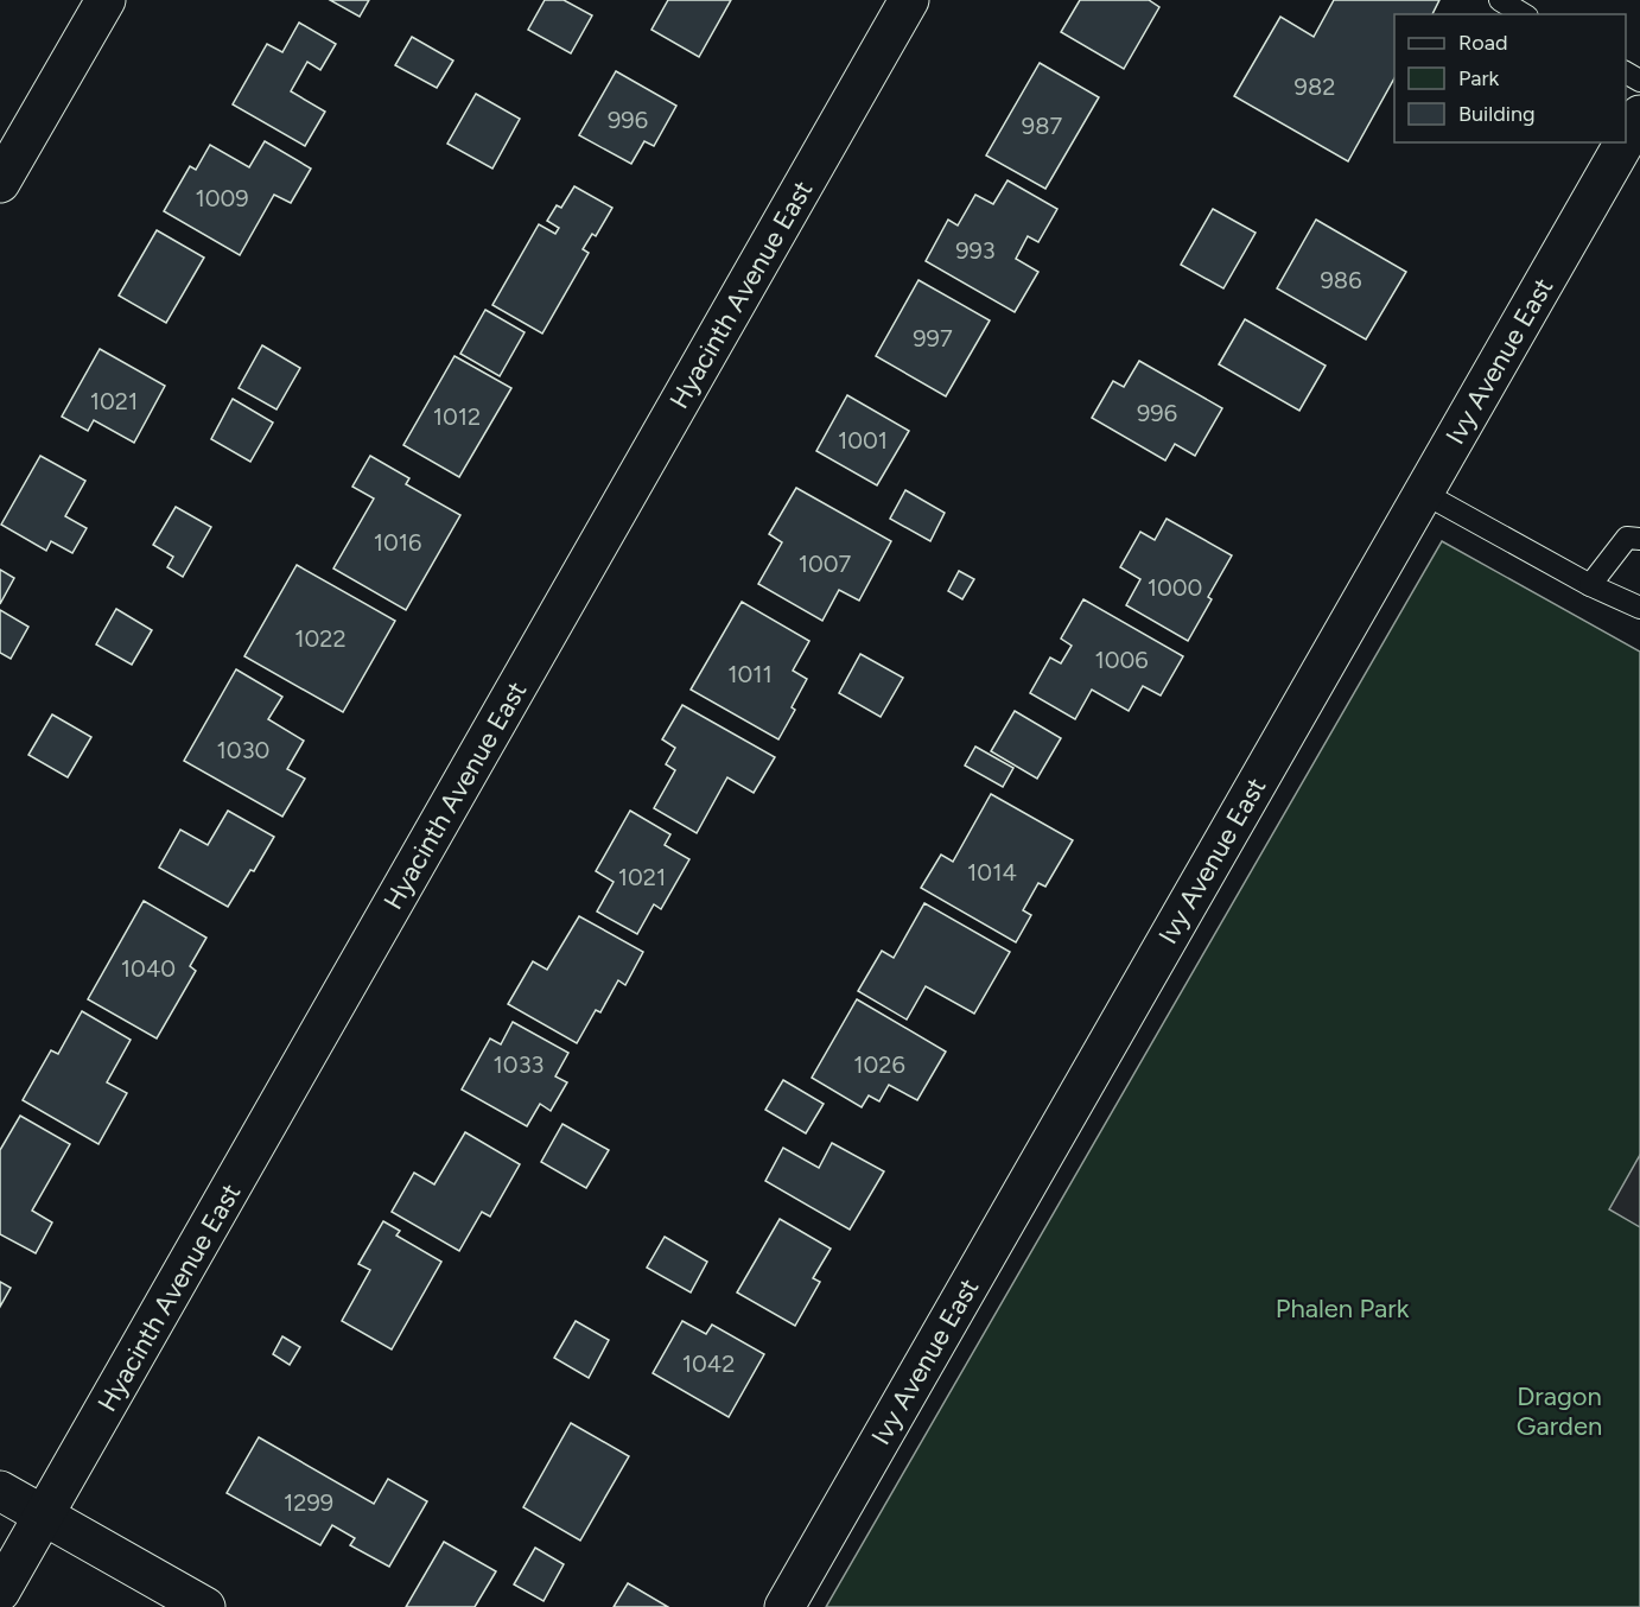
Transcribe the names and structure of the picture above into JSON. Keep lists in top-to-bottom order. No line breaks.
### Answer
{"streets":{"street":["Hyacinth Avenue East","Ivy Avenue East"]},"parks":["Phalen Park","Dragon Garden"],"house_numbers":["982","996","987","1009","993","986","997","1021","996","1012","1001","1016","1007","1000","1022","1006","1011","1030","1014","1021","1040","1033","1026","1042","1299"],"legend":["Road","Park","Building"]}
